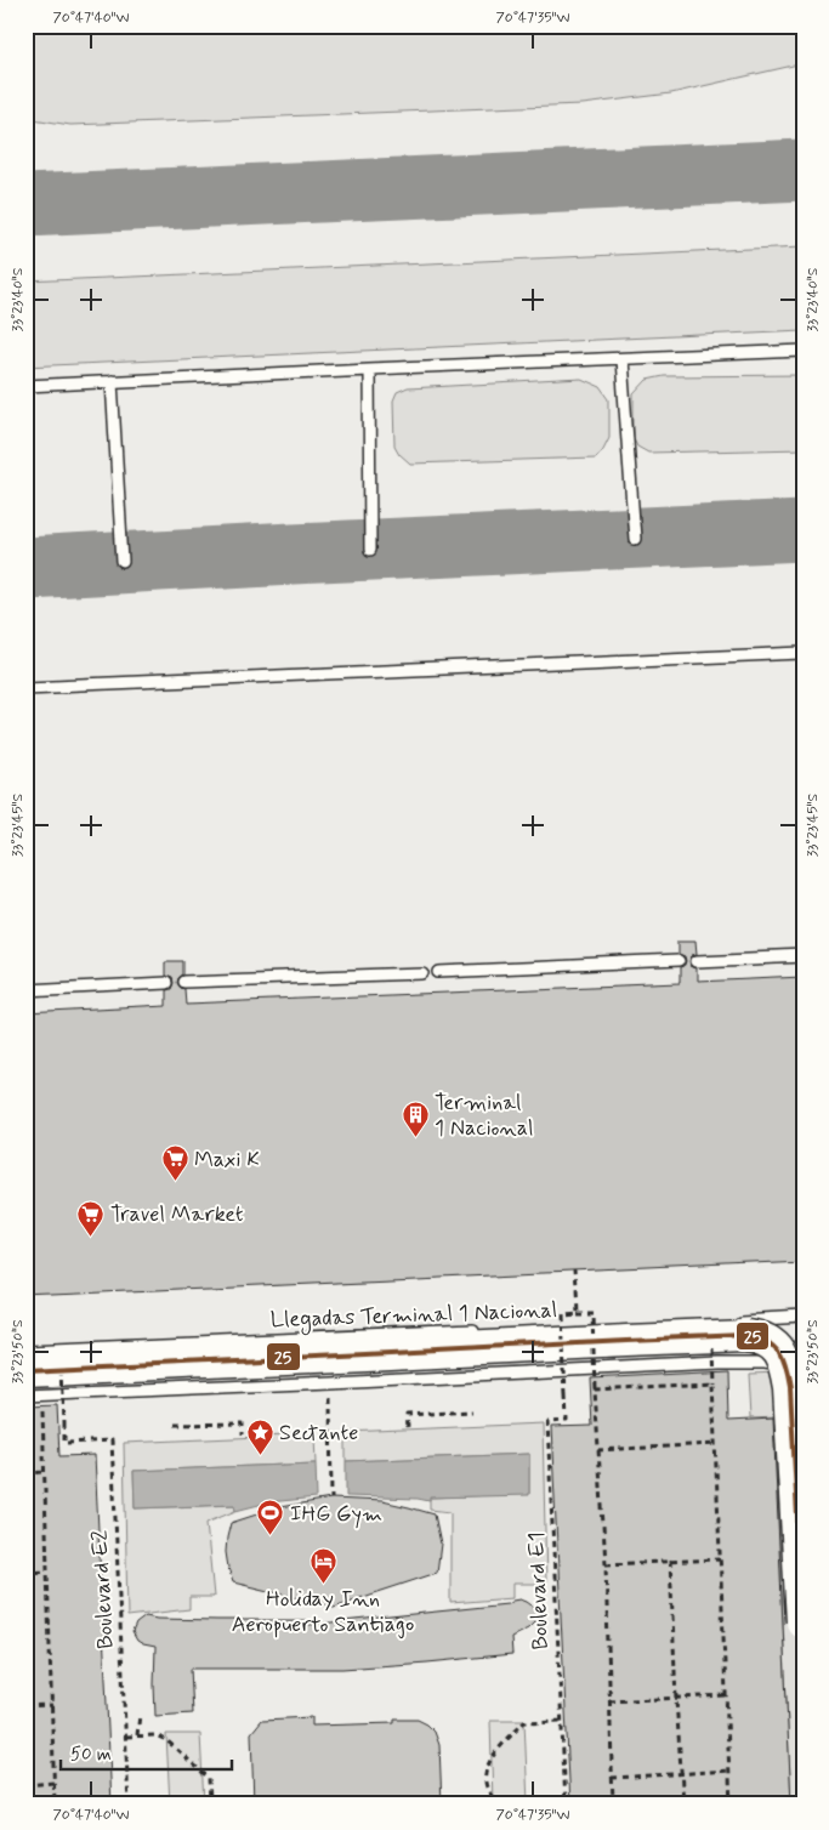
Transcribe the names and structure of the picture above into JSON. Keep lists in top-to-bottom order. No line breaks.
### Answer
{"streets":{"lane":["Llegadas Terminal 1 Nacional"],"path":["Boulevard E2","Boulevard E1"]},"places":{"building":["Terminal 1 Nacional"],"supermarket":["Maxi K","Travel Market"],"place":["Sectante"],"sports":["IHG Gym"],"hotel":["Holiday Inn Aeropuerto Santiago"]},"lines":["transit line 25"],"scale_bar":"50 m","coordinates":["70°47'40\"W","70°47'35\"W","33°23'40\"S","33°23'45\"S","33°23'50\"S"]}
